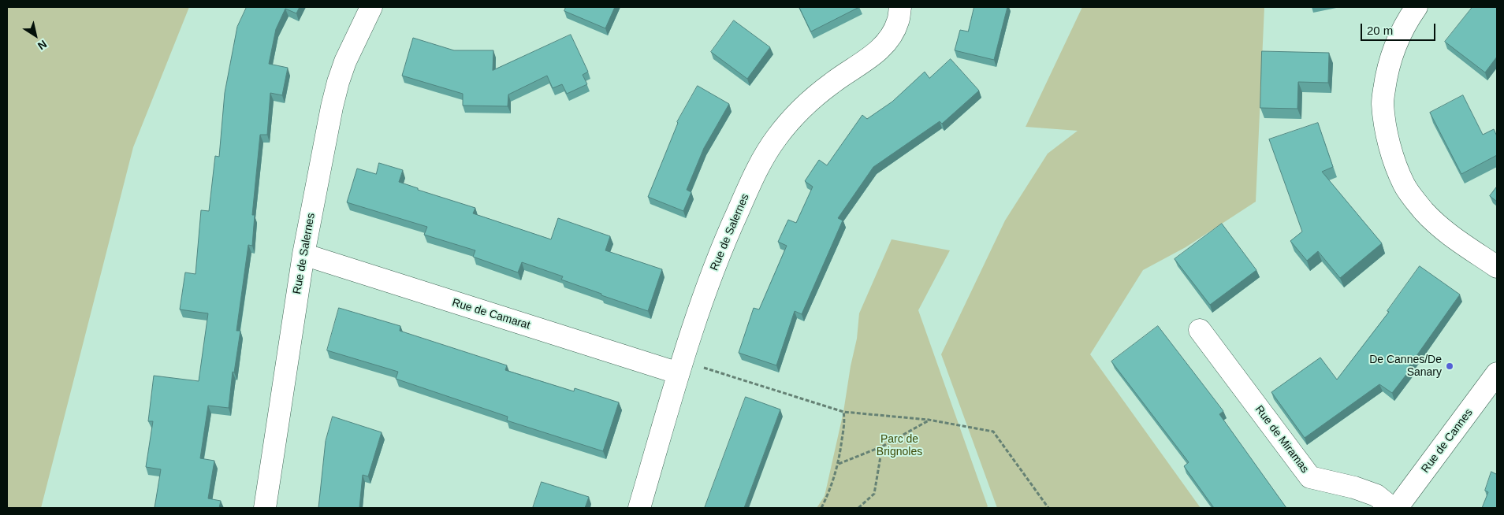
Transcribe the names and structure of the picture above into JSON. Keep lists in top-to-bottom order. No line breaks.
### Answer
{"streets":{"street":["Rue de Salernes","Rue de Camarat","Rue de Miramas","Rue de Cannes"]},"crossings":[["Rue de Salernes","Rue de Camarat"]],"parks":["Parc de Brignoles"],"places":["De Cannes/De Sanary"],"scale_bar":"20 m","north":"bottom right"}
